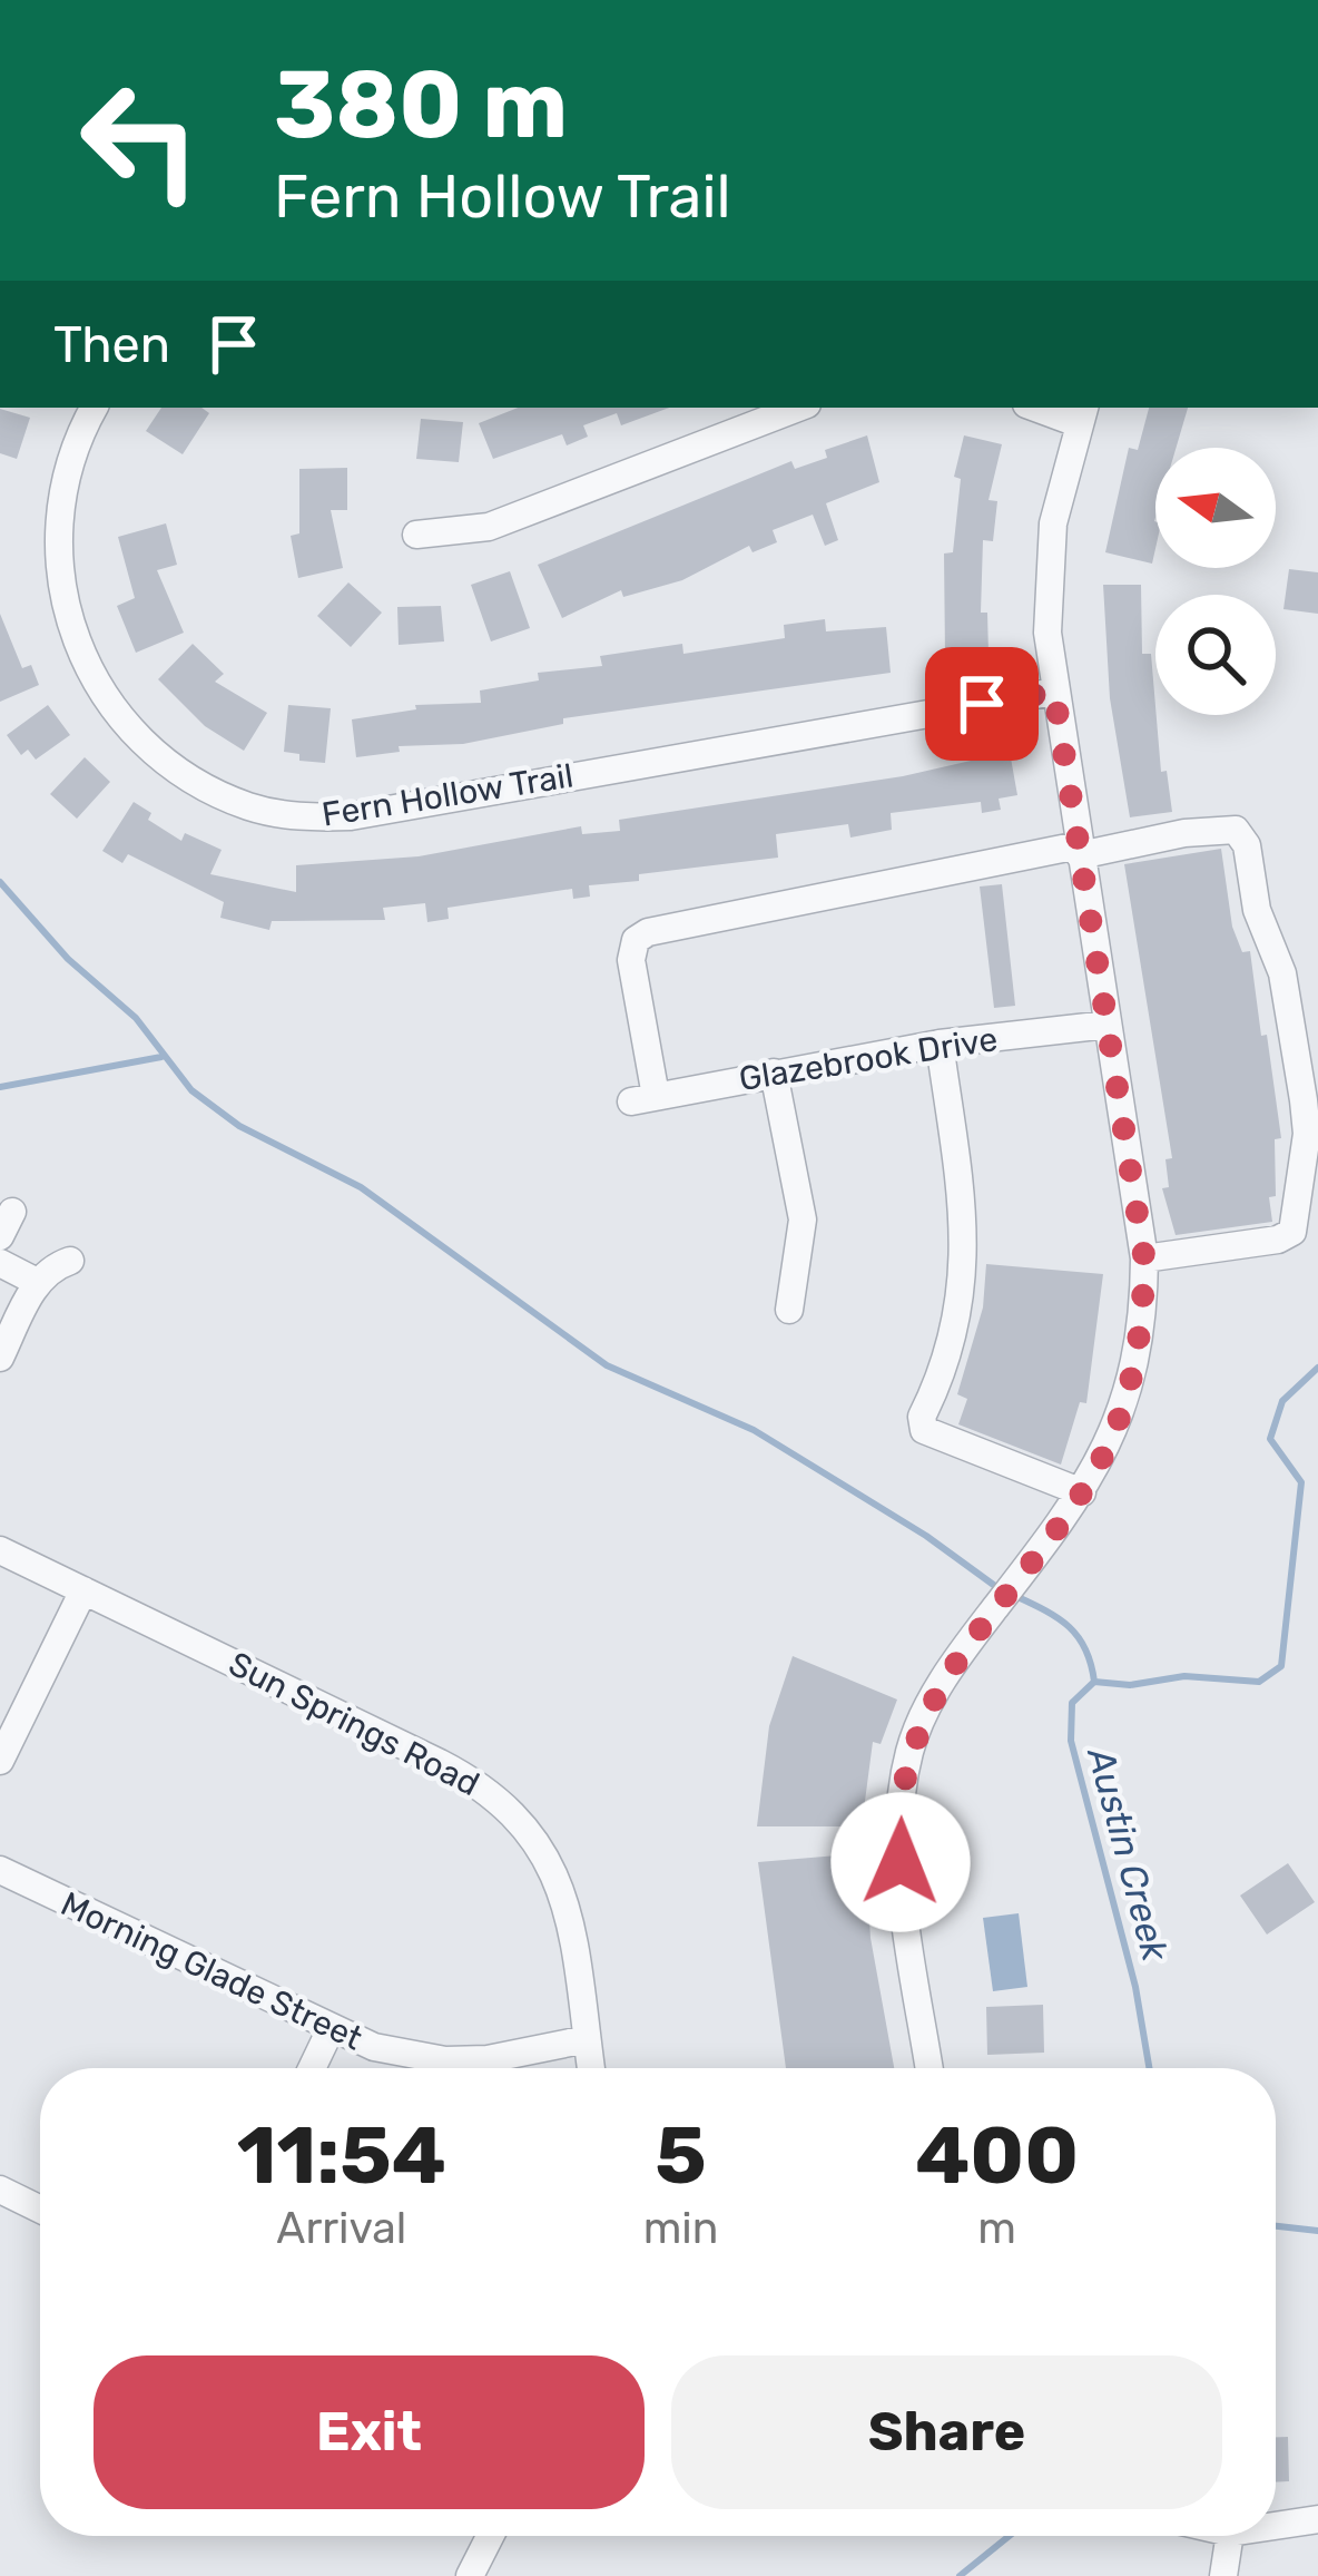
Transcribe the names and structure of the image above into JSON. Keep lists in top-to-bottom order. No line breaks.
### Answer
{"streets":{"street":["Fern Hollow Trail","Glazebrook Drive","Sun Springs Road","Morning Glade Street"]},"crossings":[["Sun Springs Road","Morning Glade Street"]],"water":["Austin Creek"],"north":"left","page":{"turn":["380 m","Fern Hollow Trail"],"then":"Then","eta":["11:54","Arrival","5","min","400","m"],"buttons":["Exit","Share"]}}
